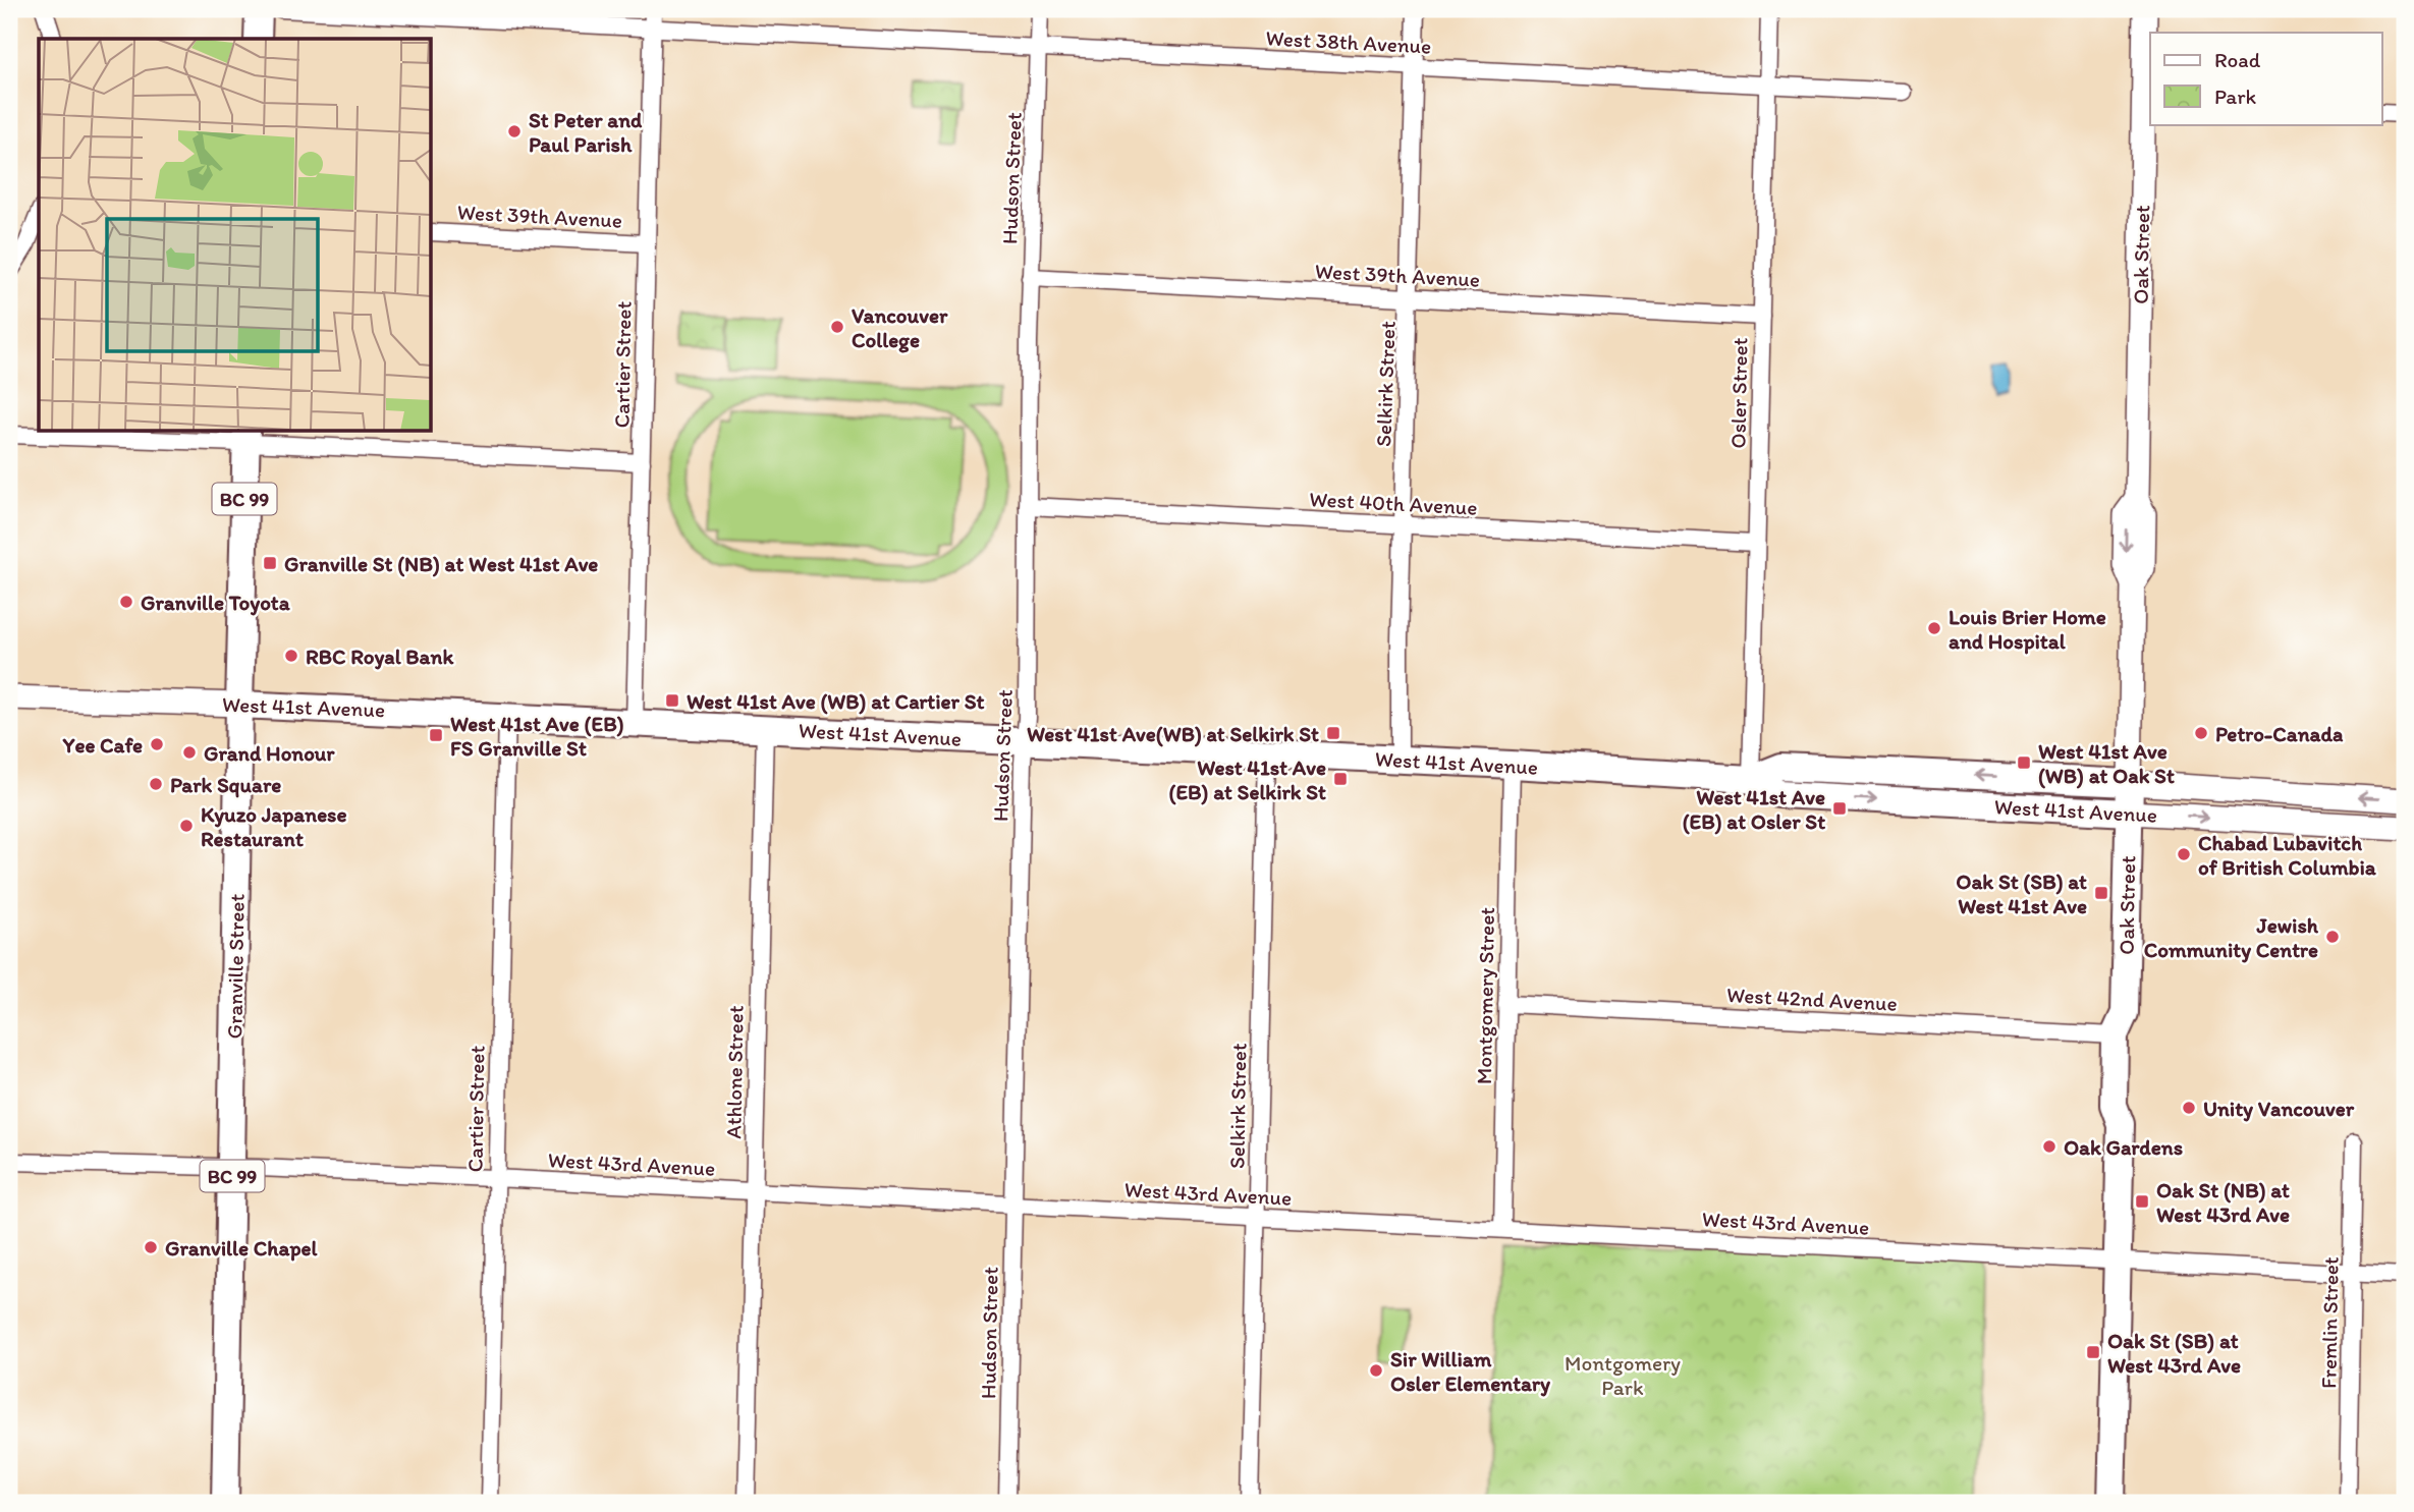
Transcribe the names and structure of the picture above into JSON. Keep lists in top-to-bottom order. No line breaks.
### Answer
{"streets":{"main road":["Oak Street","BC 99","West 41st Avenue","Granville Street"],"street":["West 38th Avenue","Hudson Street","West 39th Avenue","Cartier Street","Selkirk Street","Osler Street","West 40th Avenue","Montgomery Street","West 42nd Avenue","Athlone Street","West 43rd Avenue","Fremlin Street"]},"crossings":[["West 38th Avenue","Hudson Street"],["West 38th Avenue","Cartier Street"],["West 38th Avenue","Selkirk Street"],["West 38th Avenue","Osler Street"],["Hudson Street","West 39th Avenue"],["Hudson Street","West 40th Avenue"],["Hudson Street","West 41st Avenue"],["Hudson Street","West 43rd Avenue"],["West 39th Avenue","Cartier Street"],["West 39th Avenue","Selkirk Street"],["West 39th Avenue","Osler Street"],["Oak Street","West 41st Avenue"],["Oak Street","West 42nd Avenue"],["Oak Street","West 43rd Avenue"],["Cartier Street","West 41st Avenue"],["Cartier Street","West 43rd Avenue"],["Selkirk Street","West 40th Avenue"],["Selkirk Street","West 41st Avenue"],["Selkirk Street","West 43rd Avenue"],["Osler Street","West 40th Avenue"],["Osler Street","West 41st Avenue"],["West 41st Avenue","Granville Street"],["West 41st Avenue","Montgomery Street"],["West 41st Avenue","Athlone Street"],["Granville Street","West 43rd Avenue"],["Montgomery Street","West 42nd Avenue"],["Montgomery Street","West 43rd Avenue"],["Athlone Street","West 43rd Avenue"],["West 43rd Avenue","Fremlin Street"]],"parks":["Montgomery Park"],"places":{"other":["St Peter and Paul Parish","Vancouver College","Granville Toyota","Louis Brier Home and Hospital","RBC Royal Bank","Petro-Canada","Yee Cafe","Grand Honour","Park Square","Kyuzo Japanese Restaurant","Chabad Lubavitch of British Columbia","Jewish Community Centre","Unity Vancouver","Oak Gardens","Granville Chapel","Sir William Osler Elementary"],"transit":["Granville St (NB) at West 41st Ave","West 41st Ave (WB) at Cartier St","West 41st Ave(WB) at Selkirk St","West 41st Ave (EB) FS Granville St","West 41st Ave (WB) at Oak St","West 41st Ave (EB) at Selkirk St","West 41st Ave (EB) at Osler St","Oak St (SB) at West 41st Ave","Oak St (NB) at West 43rd Ave","Oak St (SB) at West 43rd Ave"]},"legend":["Road","Park"]}
